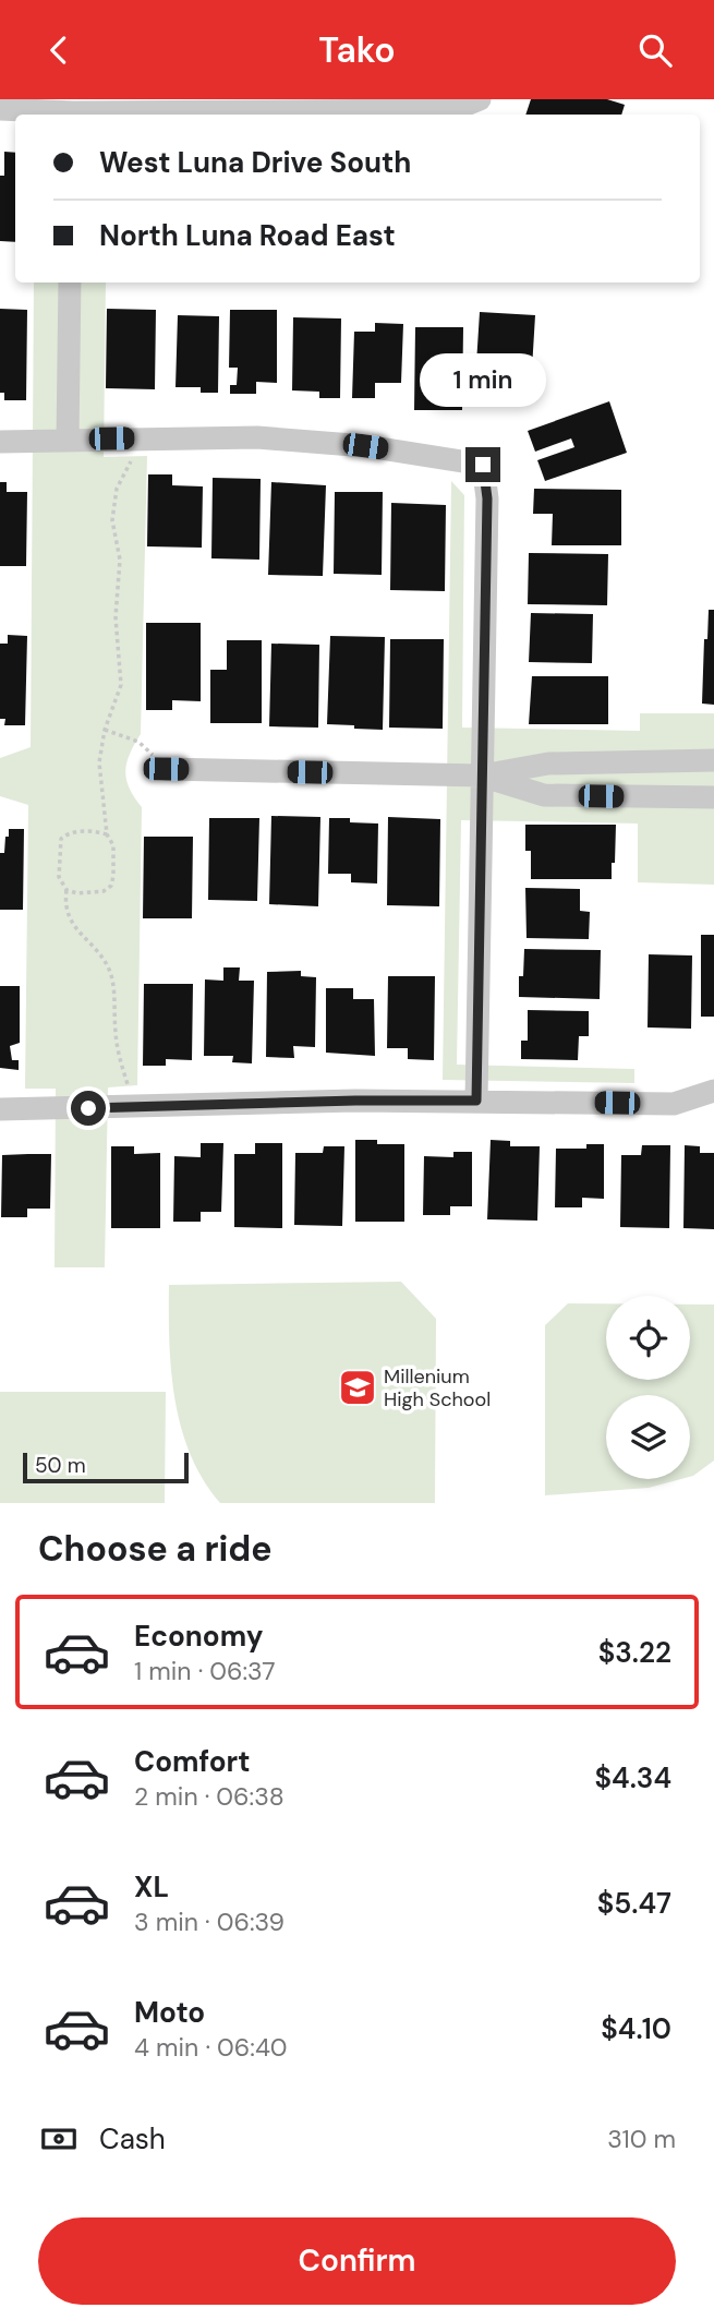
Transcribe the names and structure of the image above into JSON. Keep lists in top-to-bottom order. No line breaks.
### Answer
{"places":{"school or university":["Millenium High School"]},"scale_bar":"50 m","page":{"header":"Tako","banner":["West Luna Drive South","North Luna Road East"],"bubble":"1 min","scale":"50 m","heading":"Choose a ride","list":[{"name":"Economy","note":"1 min · 06:37","value":"$3.22"},{"name":"Comfort","note":"2 min · 06:38","value":"$4.34"},{"name":"XL","note":"3 min · 06:39","value":"$5.47"},{"name":"Moto","note":"4 min · 06:40","value":"$4.10"}],"pay":["Cash","310 m"],"buttons":"Confirm"}}
